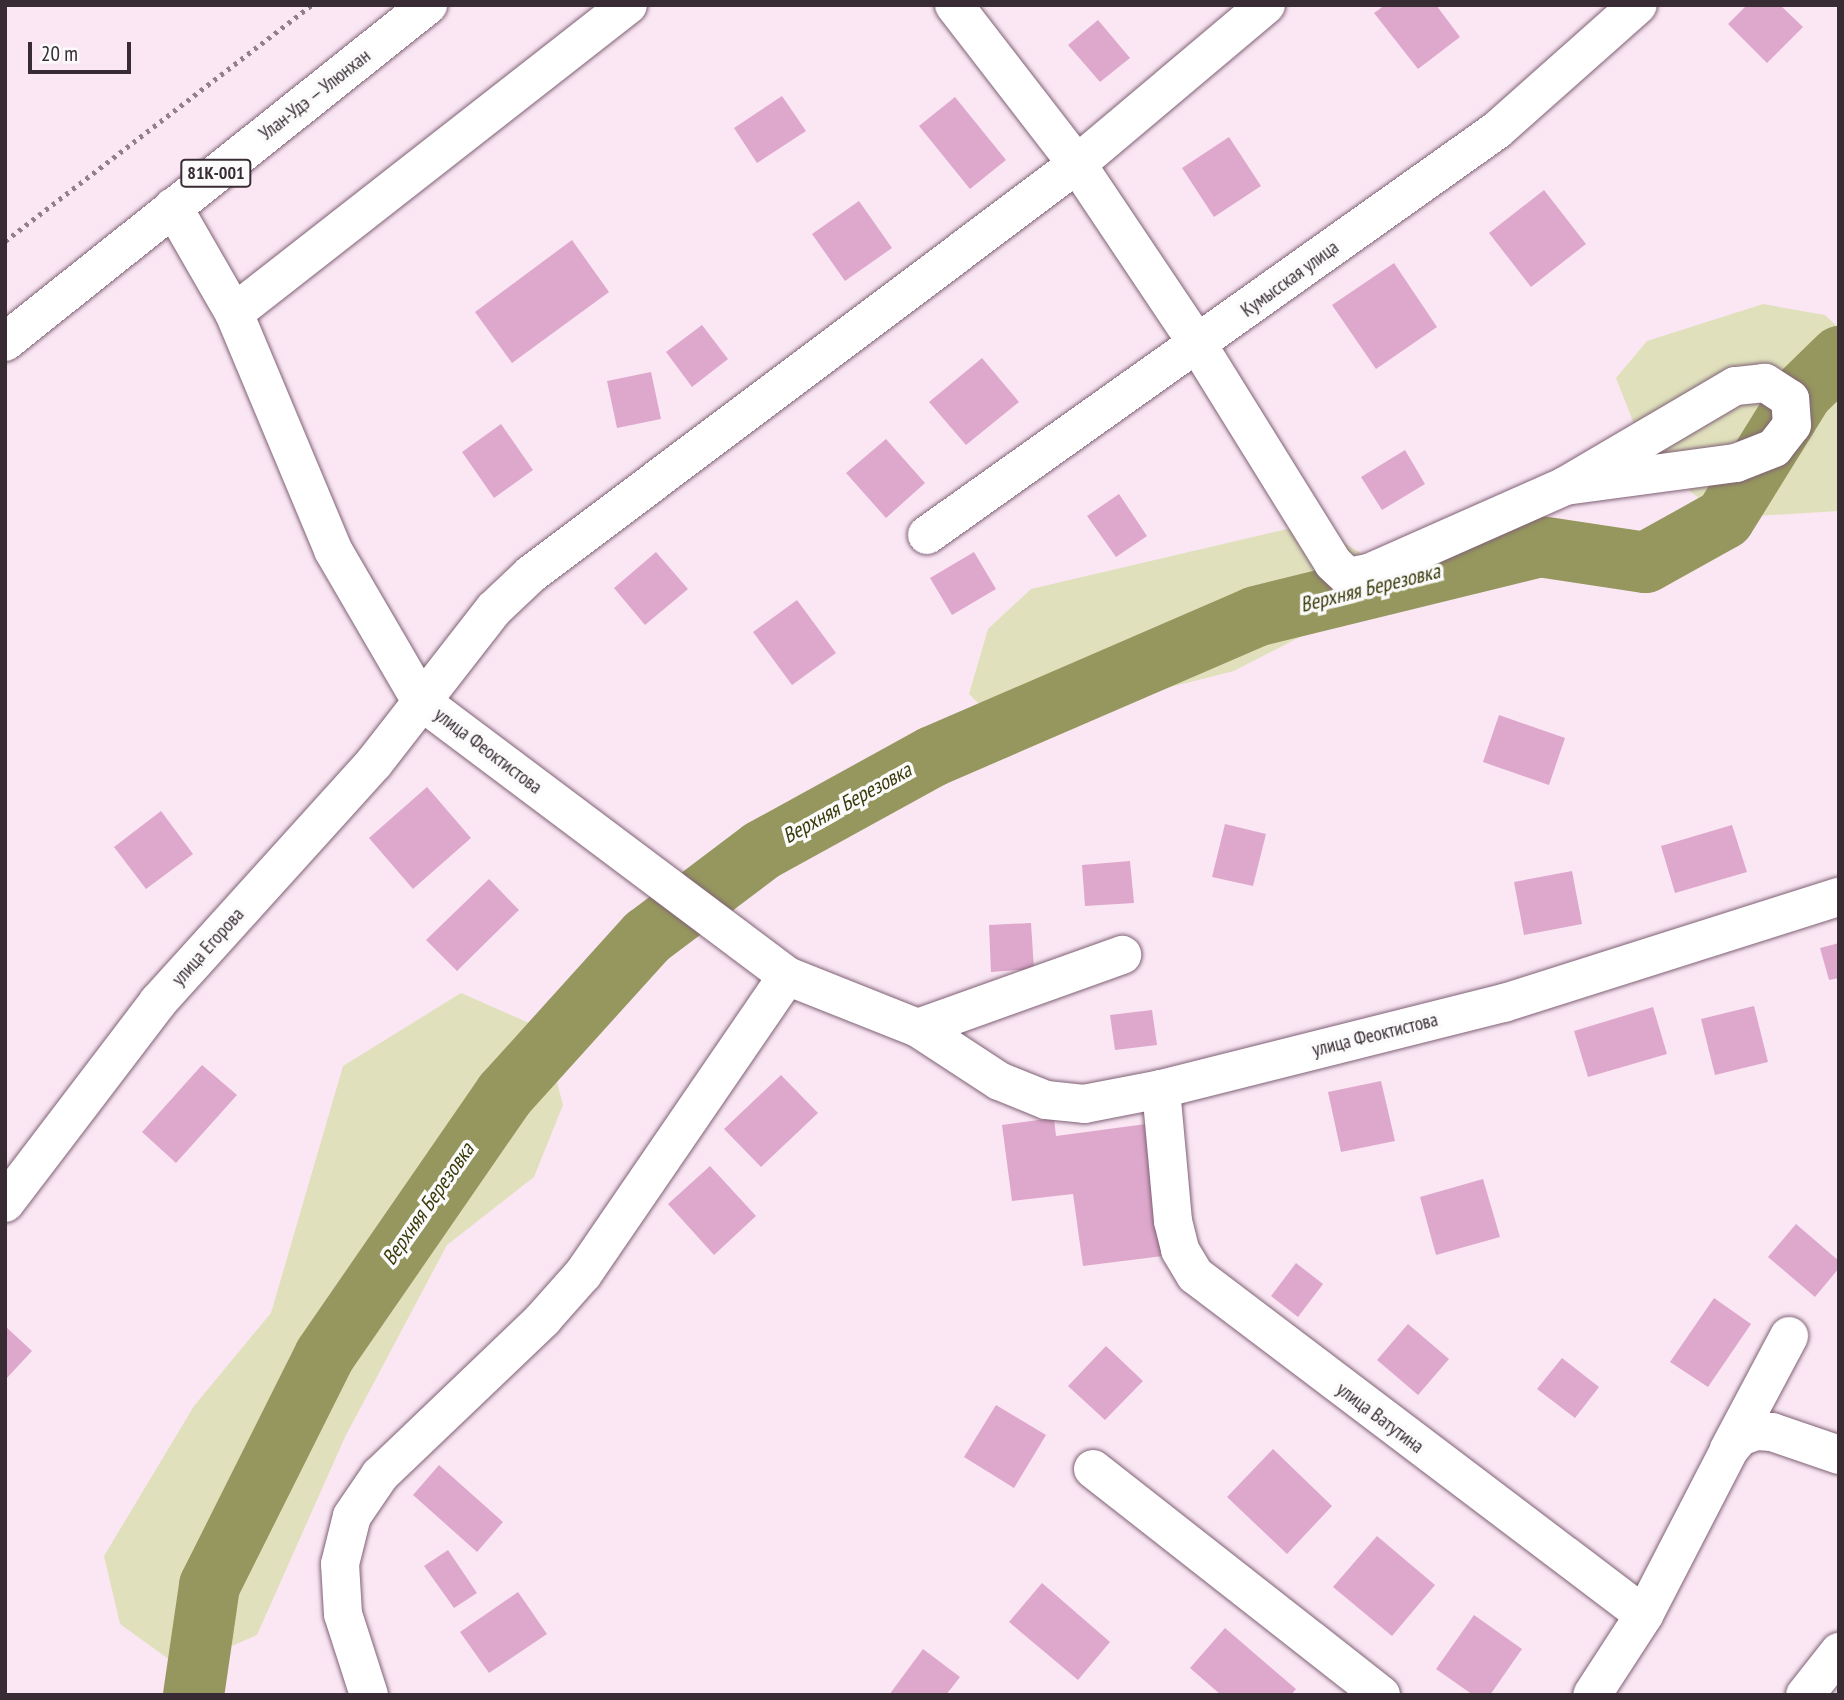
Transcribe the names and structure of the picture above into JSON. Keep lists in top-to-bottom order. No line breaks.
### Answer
{"streets":{"street":["Улан-Удэ — Улюнхан","81К-001","Кумысская улица","улица Феоктистова","улица Егорова","улица Ватутина"]},"crossings":[["Улан-Удэ — Улюнхан","улица Феоктистова"],["улица Феоктистова","улица Егорова"],["улица Феоктистова","улица Ватутина"]],"water":["Верхняя Березовка"],"scale_bar":"20 m"}
